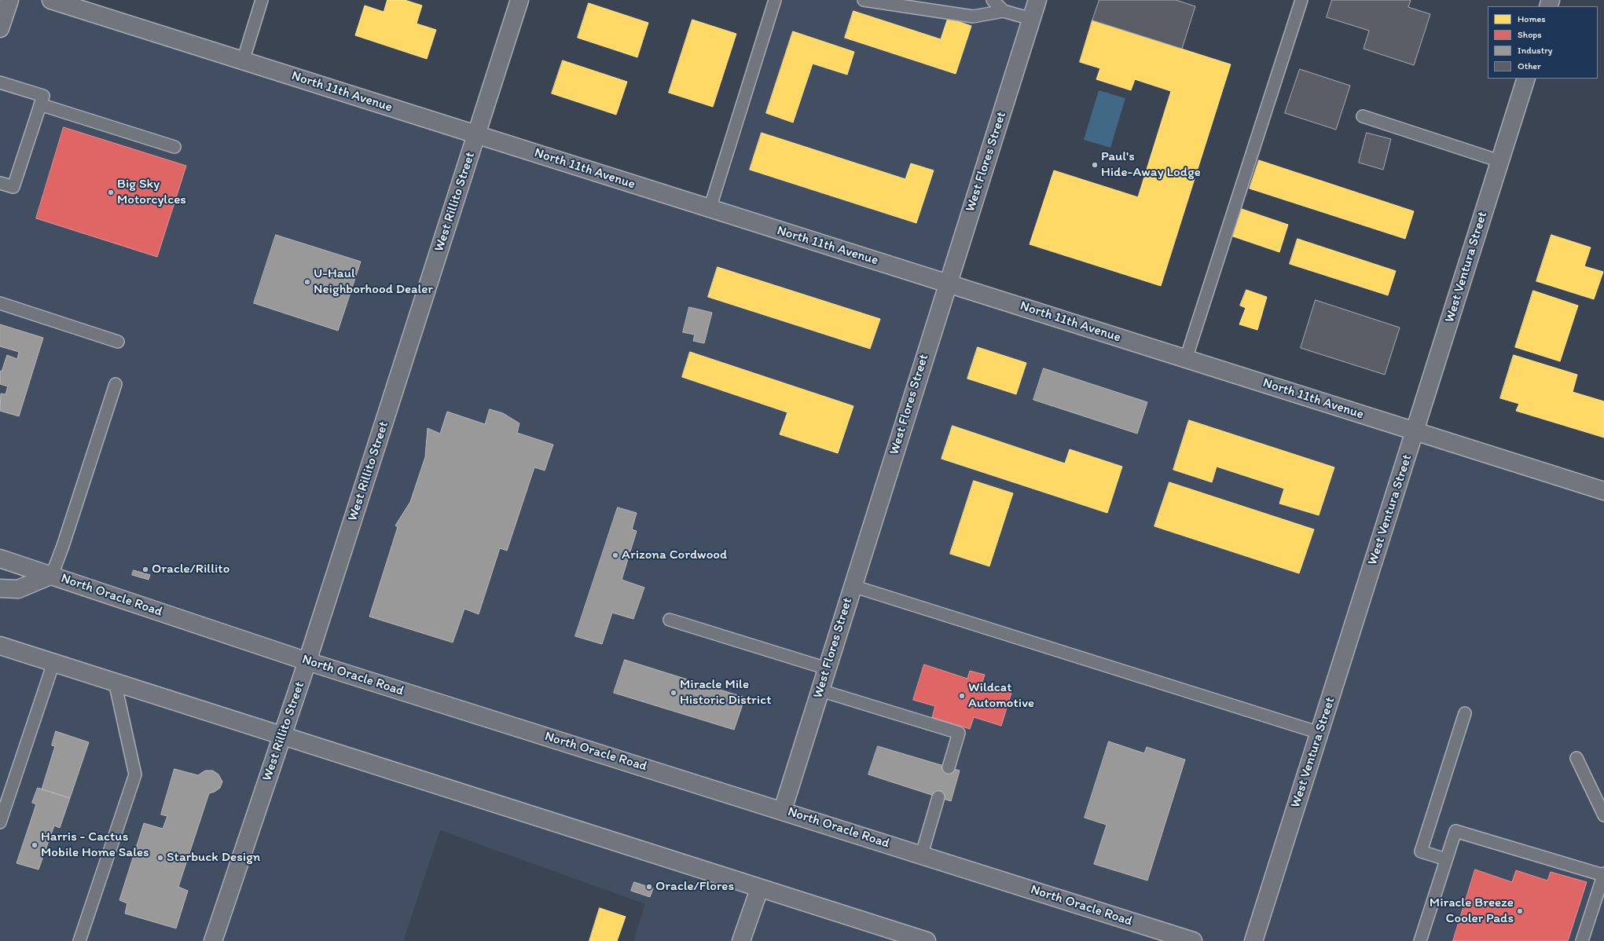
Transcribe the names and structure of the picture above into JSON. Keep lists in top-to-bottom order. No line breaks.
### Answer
{"streets":{"street":["North 11th Avenue","West Flores Street","West Rillito Street","West Ventura Street","North Oracle Road"]},"crossings":[["North 11th Avenue","West Flores Street"],["North 11th Avenue","West Rillito Street"],["North 11th Avenue","West Ventura Street"],["West Flores Street","North Oracle Road"],["West Rillito Street","North Oracle Road"]],"places":["Paul's Hide-Away Lodge","Big Sky Motorcylces","U-Haul Neighborhood Dealer","Arizona Cordwood","Oracle/Rillito","Miracle Mile Historic District","Wildcat Automotive","Harris - Cactus Mobile Home Sales","Starbuck Design","Oracle/Flores","Miracle Breeze Cooler Pads"],"legend":["Homes","Shops","Industry","Other"]}
